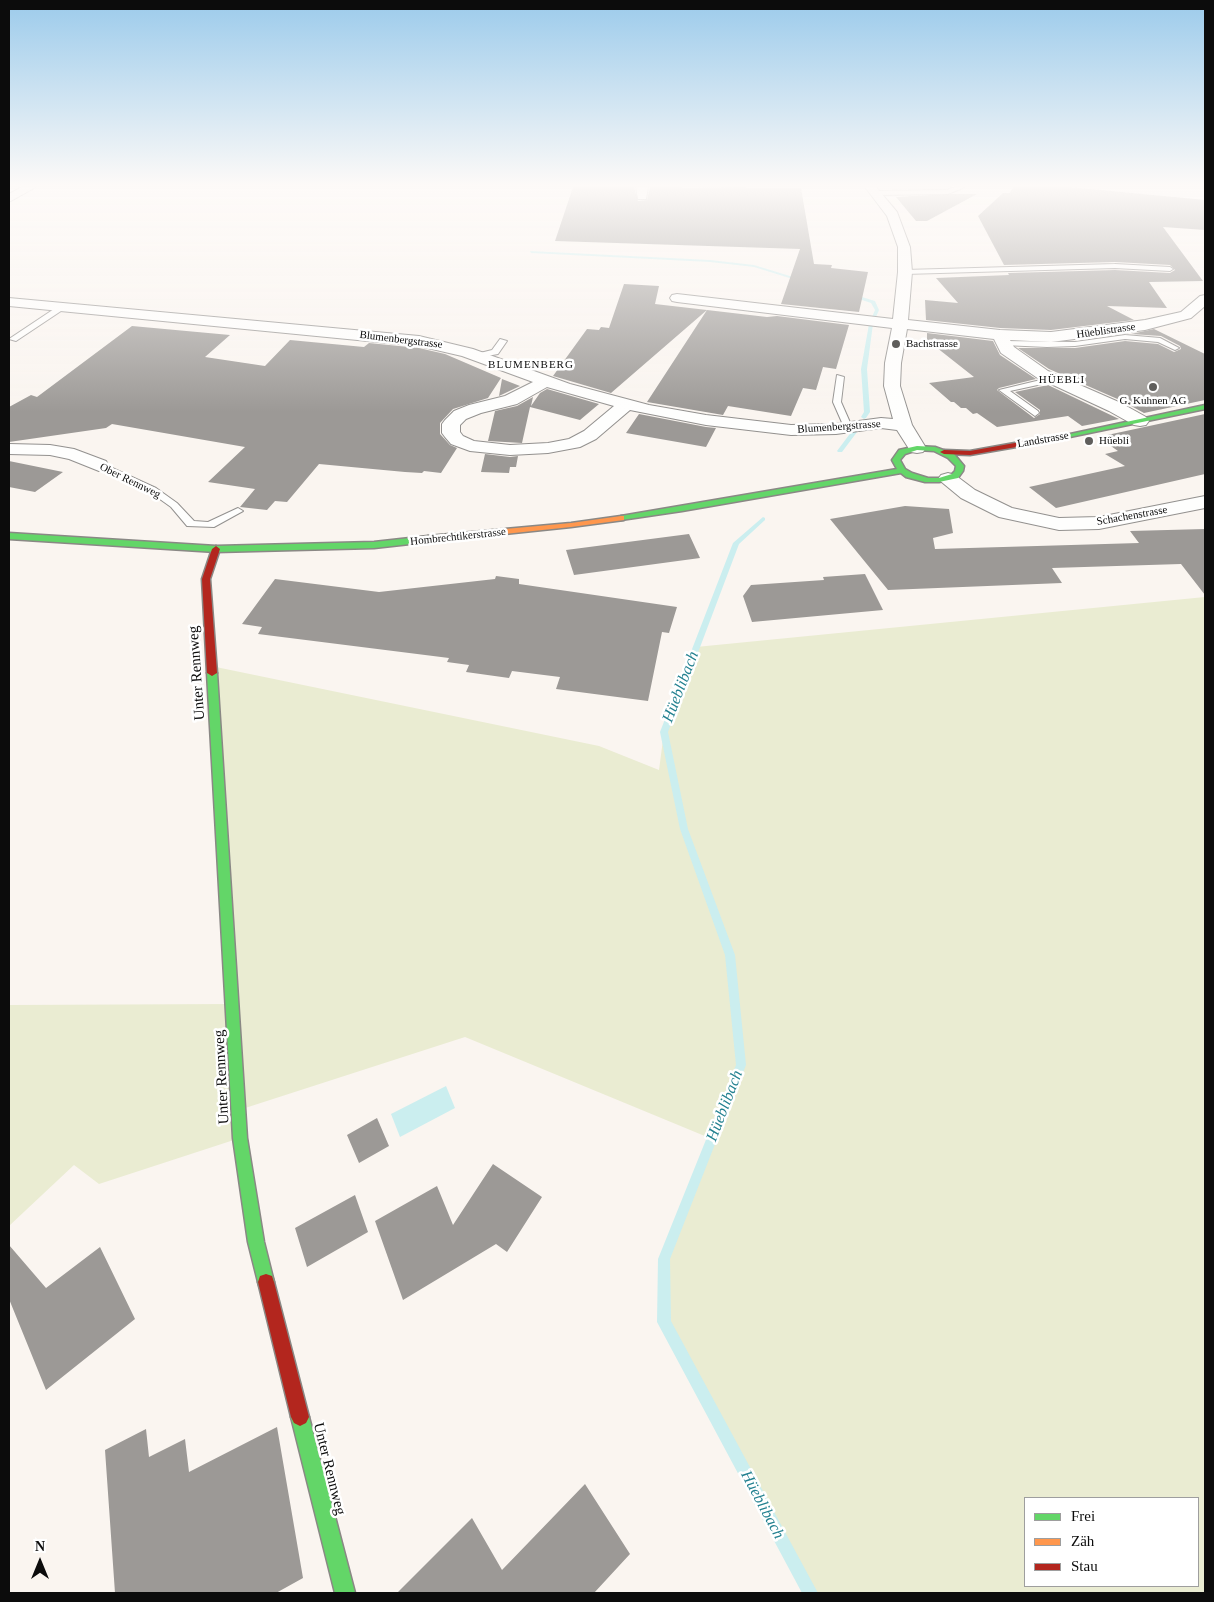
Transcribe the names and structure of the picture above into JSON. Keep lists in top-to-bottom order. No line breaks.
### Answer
{"streets":{"main road":["Landstrasse","Hombrechtikerstrasse","Unter Rennweg"],"street":["Hüeblistrasse","Blumenbergstrasse","Ober Rennweg","Schachenstrasse"]},"crossings":[["Landstrasse","Schachenstrasse"],["Landstrasse","Hombrechtikerstrasse"],["Hombrechtikerstrasse","Unter Rennweg"]],"districts":["BLUMENBERG","HÜEBLI"],"water":["Hüeblibach"],"places":["Bachstrasse","G. Kuhnen AG","Hüebli"],"legend":["Frei","Zäh","Stau"],"north":"top"}
